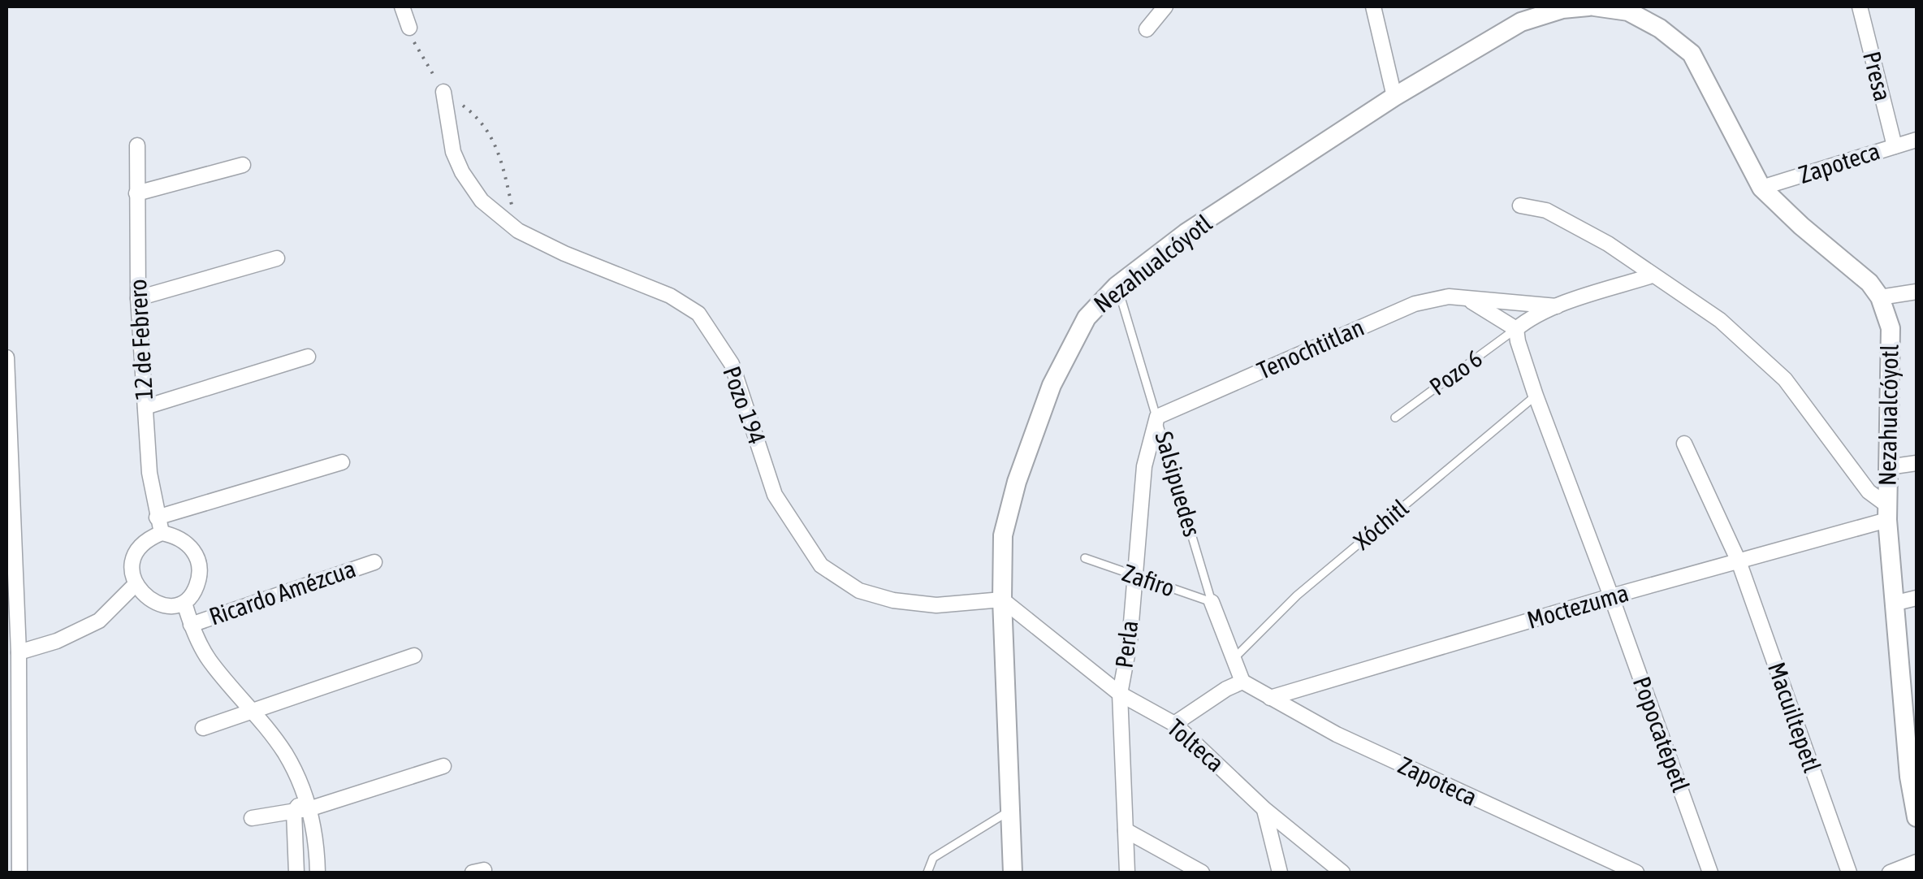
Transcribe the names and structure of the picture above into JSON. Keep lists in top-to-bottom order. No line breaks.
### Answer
{"streets":{"main road":["Nezahualcóyotl"],"street":["Presa","Zapoteca","12 de Febrero","Tenochtitlan","Pozo 194","Salsipuedes","Ricardo Amézcua","Moctezuma","Perla","Macuiltepetl","Popocatépetl","Tolteca"],"lane":["Pozo 6","Xóchitl","Zafiro"]},"crossings":[["Presa","Zapoteca"],["Zapoteca","Nezahualcóyotl"],["Zapoteca","Salsipuedes"],["Zapoteca","Moctezuma"],["Nezahualcóyotl","Pozo 194"],["Nezahualcóyotl","Salsipuedes"],["Nezahualcóyotl","Moctezuma"],["Nezahualcóyotl","Tolteca"],["Tenochtitlan","Salsipuedes"],["Tenochtitlan","Perla"],["Pozo 194","Tolteca"],["Salsipuedes","Xóchitl"],["Salsipuedes","Zafiro"],["Salsipuedes","Perla"],["Zafiro","Perla"],["Moctezuma","Macuiltepetl"],["Moctezuma","Popocatépetl"],["Perla","Tolteca"]]}
